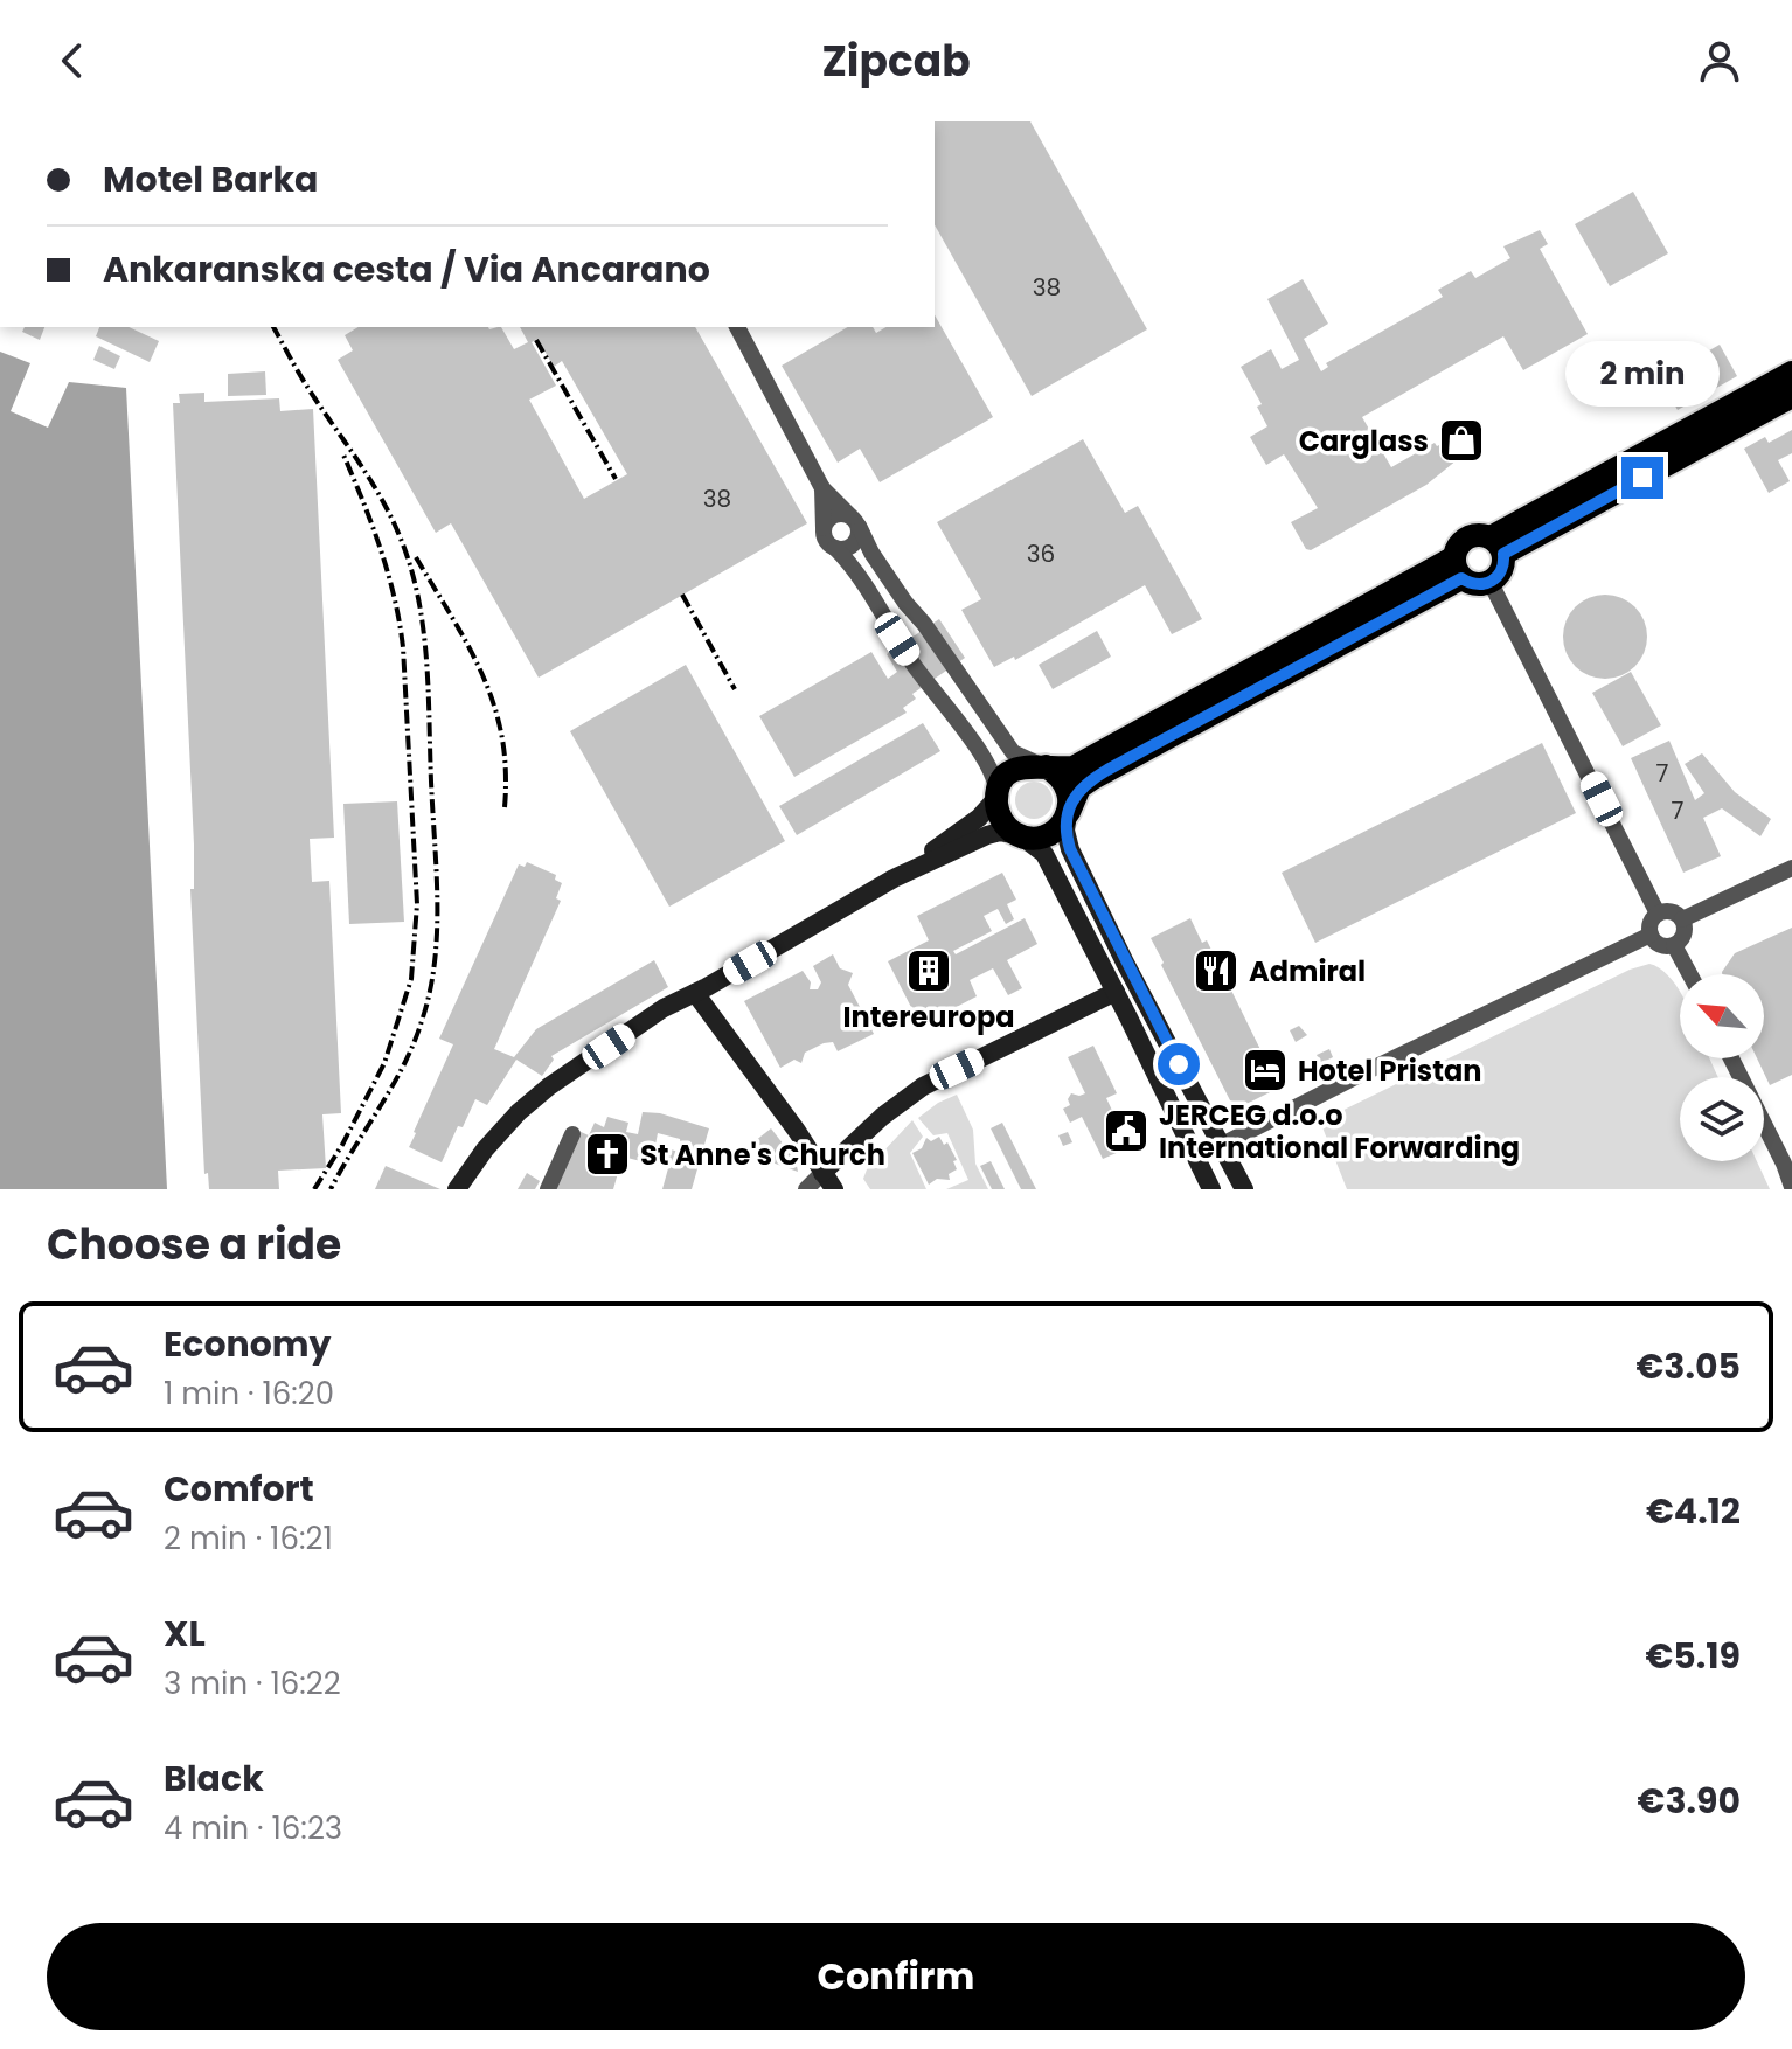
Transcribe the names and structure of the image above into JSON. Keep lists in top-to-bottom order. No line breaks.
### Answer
{"places":{"shop":["Carglass"],"building":["Intereuropa"],"restaurant":["Admiral"],"hotel":["Hotel Pristan"],"public building":["JERCEG d.o.o International Forwarding"],"church":["St Anne's Church"]},"house_numbers":["38","38","36","7","7"],"north":"top left","page":{"header":"Zipcab","banner":["Motel Barka","Ankaranska cesta / Via Ancarano"],"bubble":"2 min","heading":"Choose a ride","list":[{"name":"Economy","note":"1 min · 16:20","value":"€3.05"},{"name":"Comfort","note":"2 min · 16:21","value":"€4.12"},{"name":"XL","note":"3 min · 16:22","value":"€5.19"},{"name":"Black","note":"4 min · 16:23","value":"€3.90"}],"buttons":"Confirm"}}
